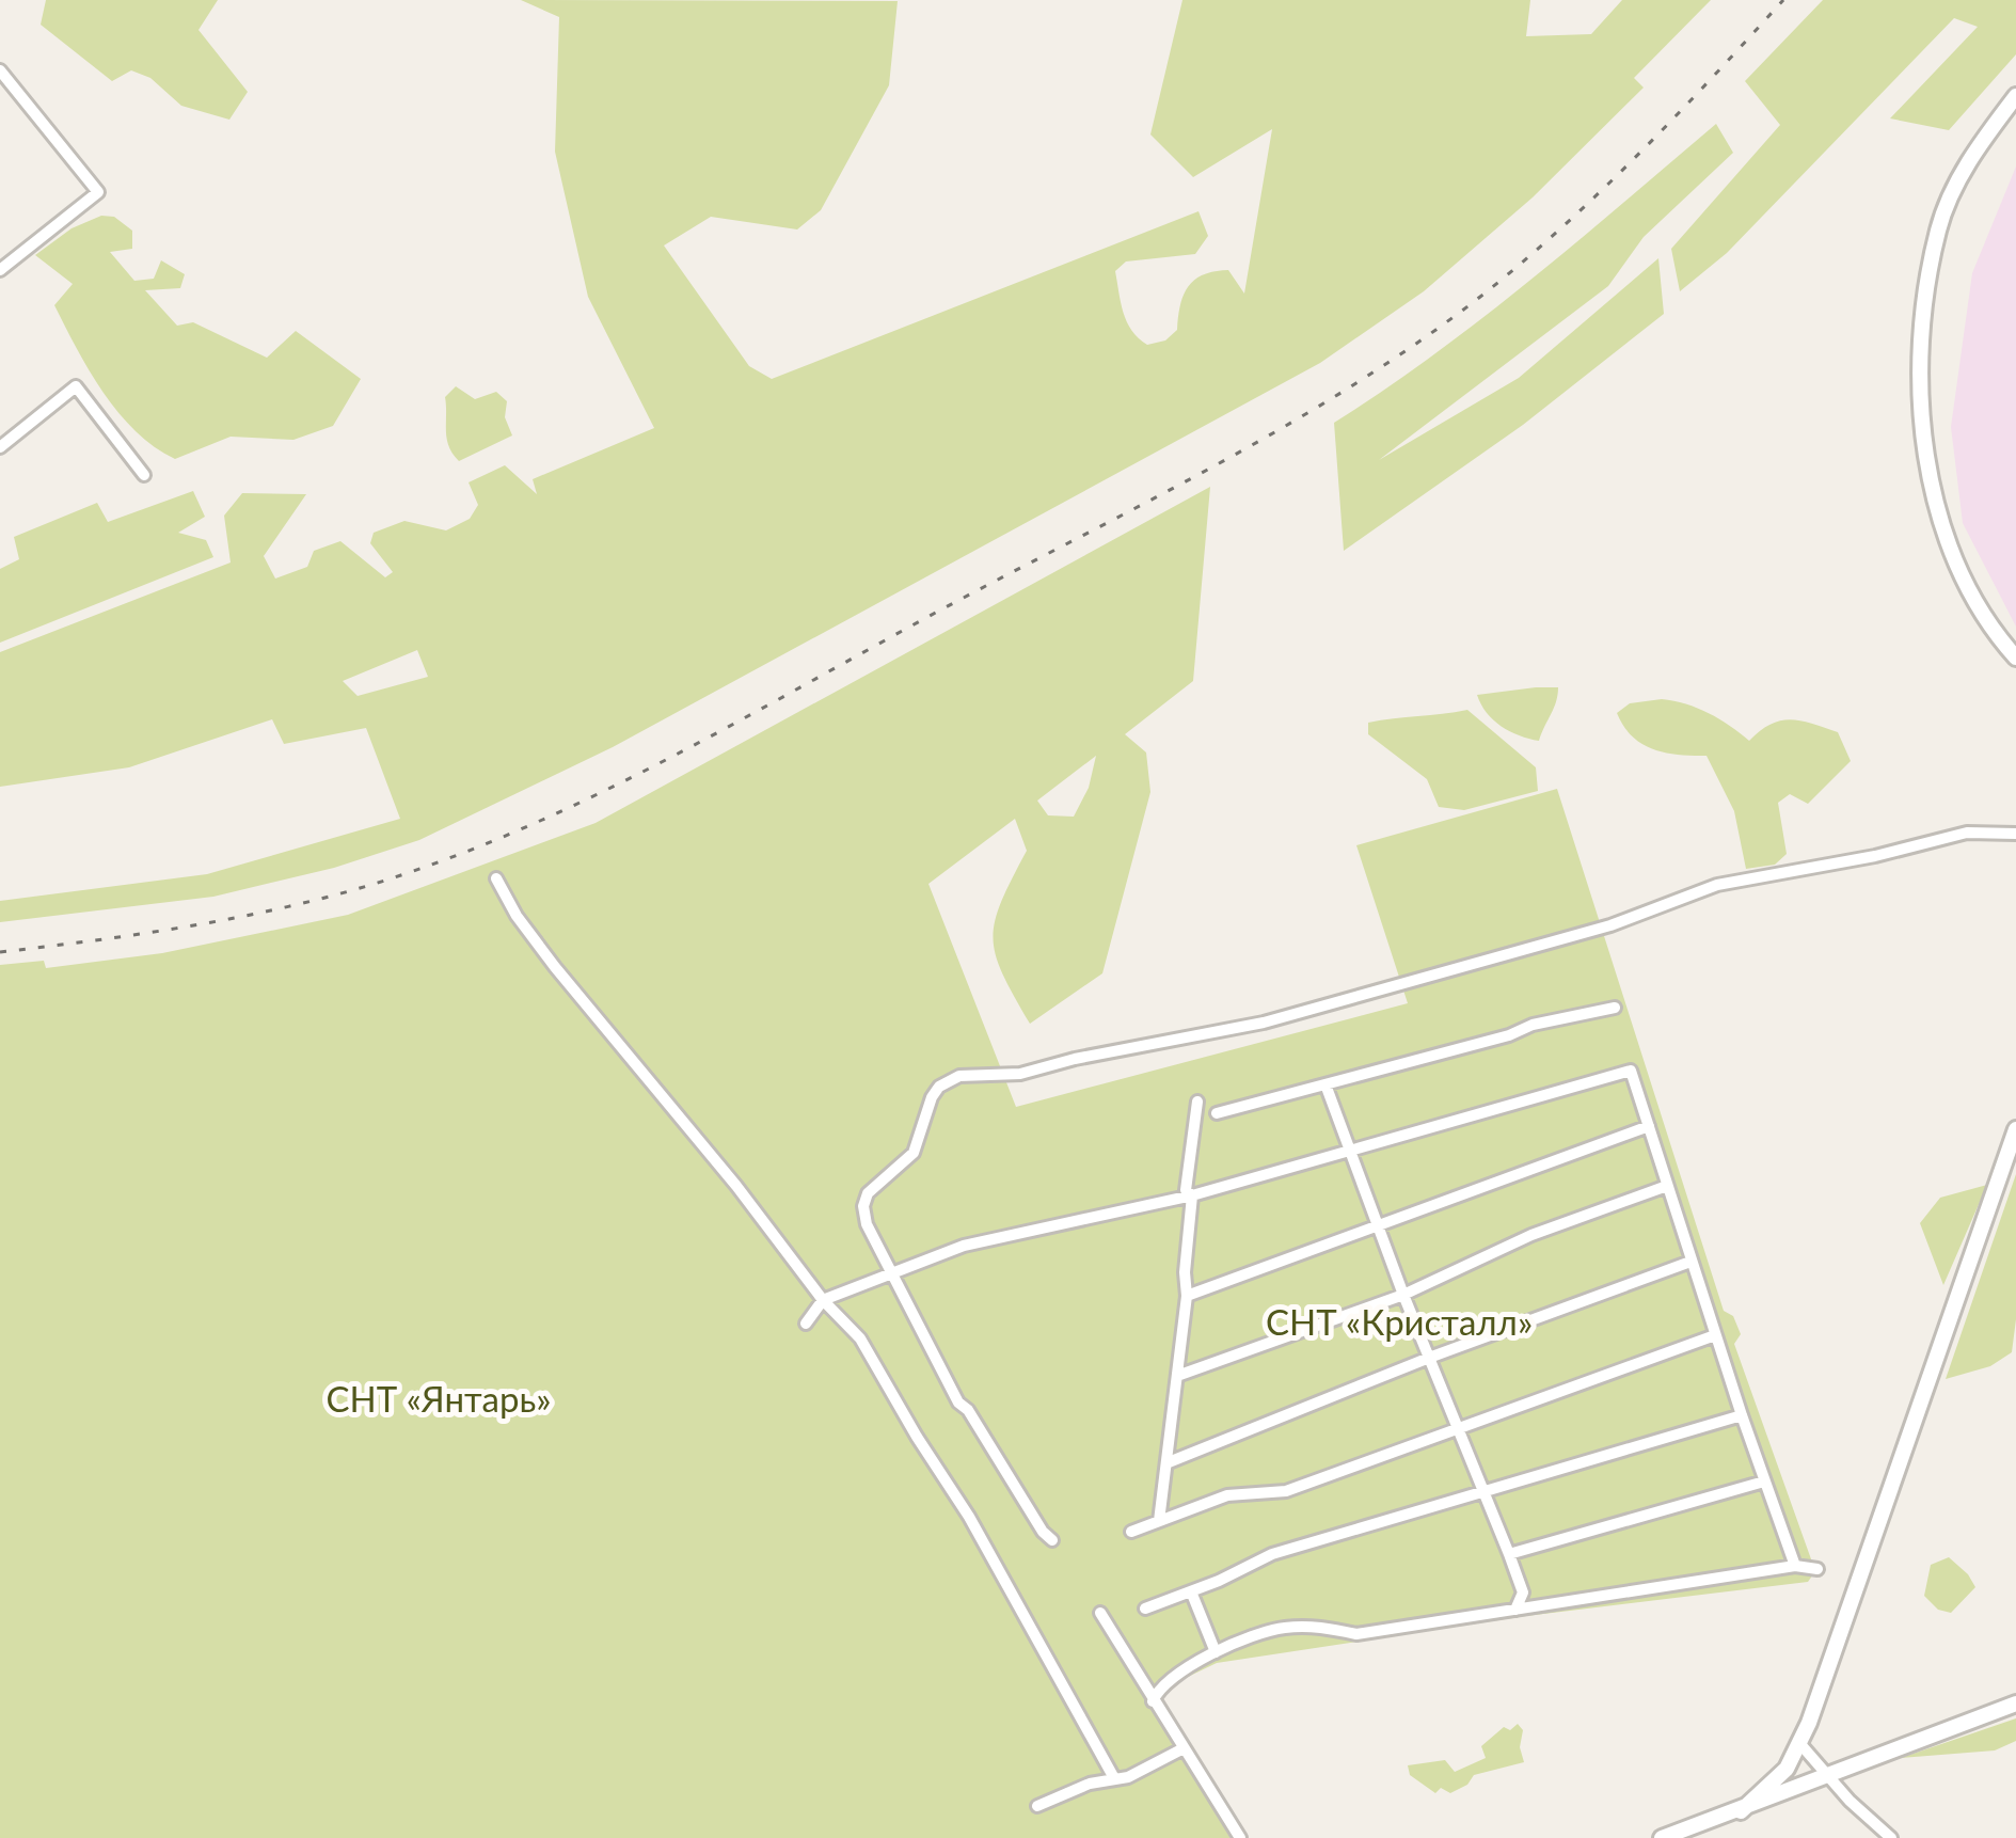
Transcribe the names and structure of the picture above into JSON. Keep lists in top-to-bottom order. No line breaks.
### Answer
{"parks":["СНТ «Кристалл»","СНТ «Янтарь»"]}
